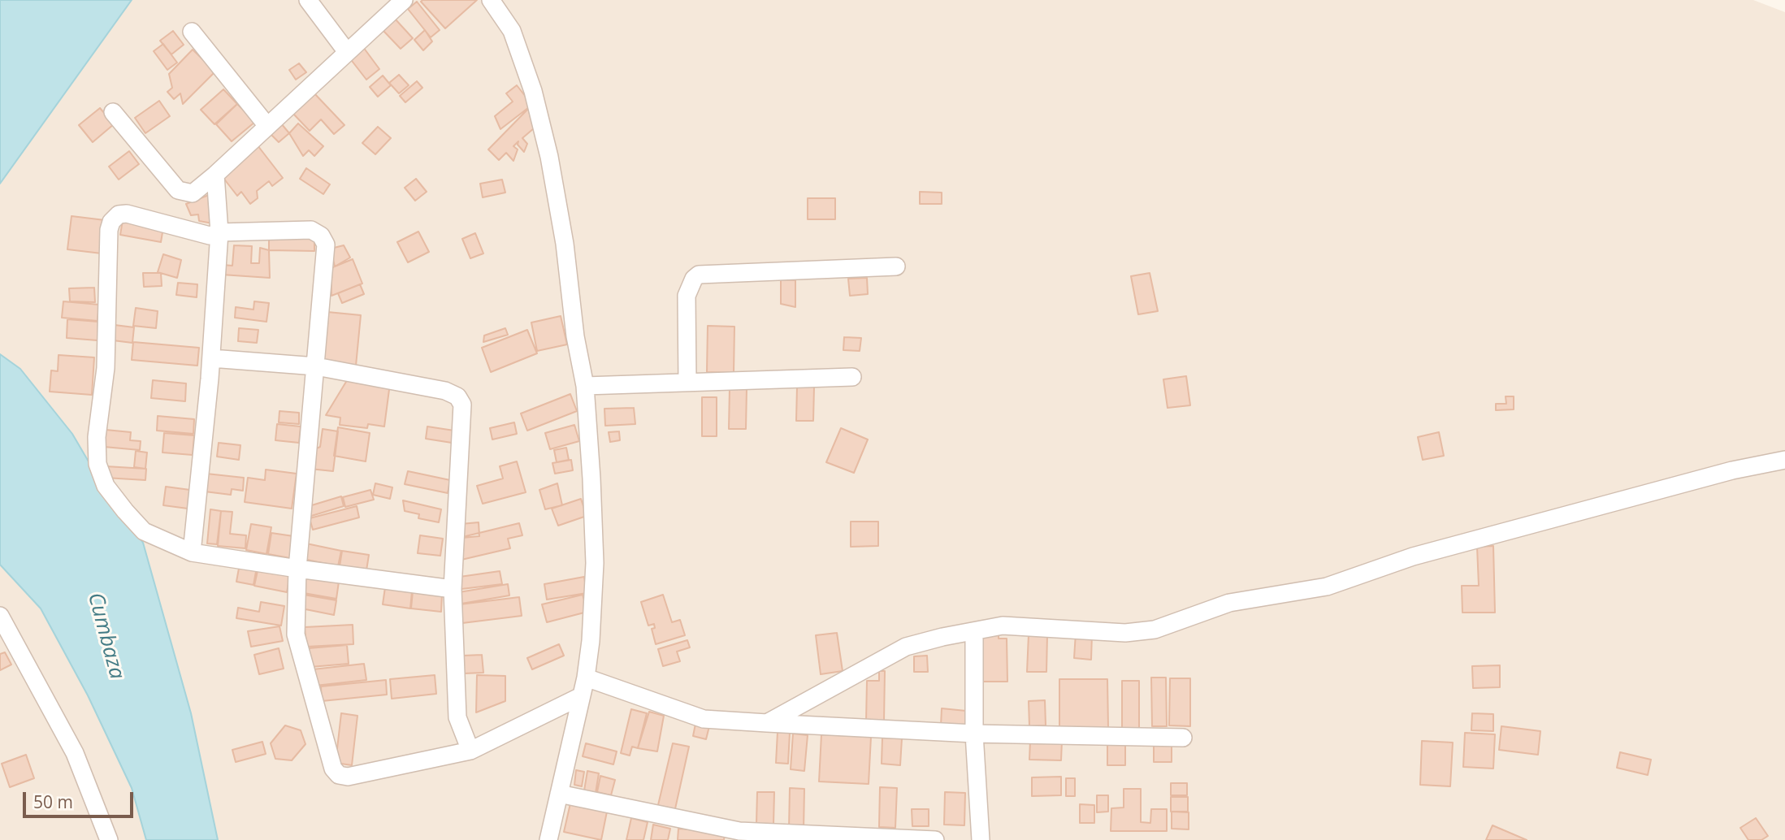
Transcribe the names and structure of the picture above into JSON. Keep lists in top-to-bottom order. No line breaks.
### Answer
{"water":["Cumbaza"],"scale_bar":"50 m"}
